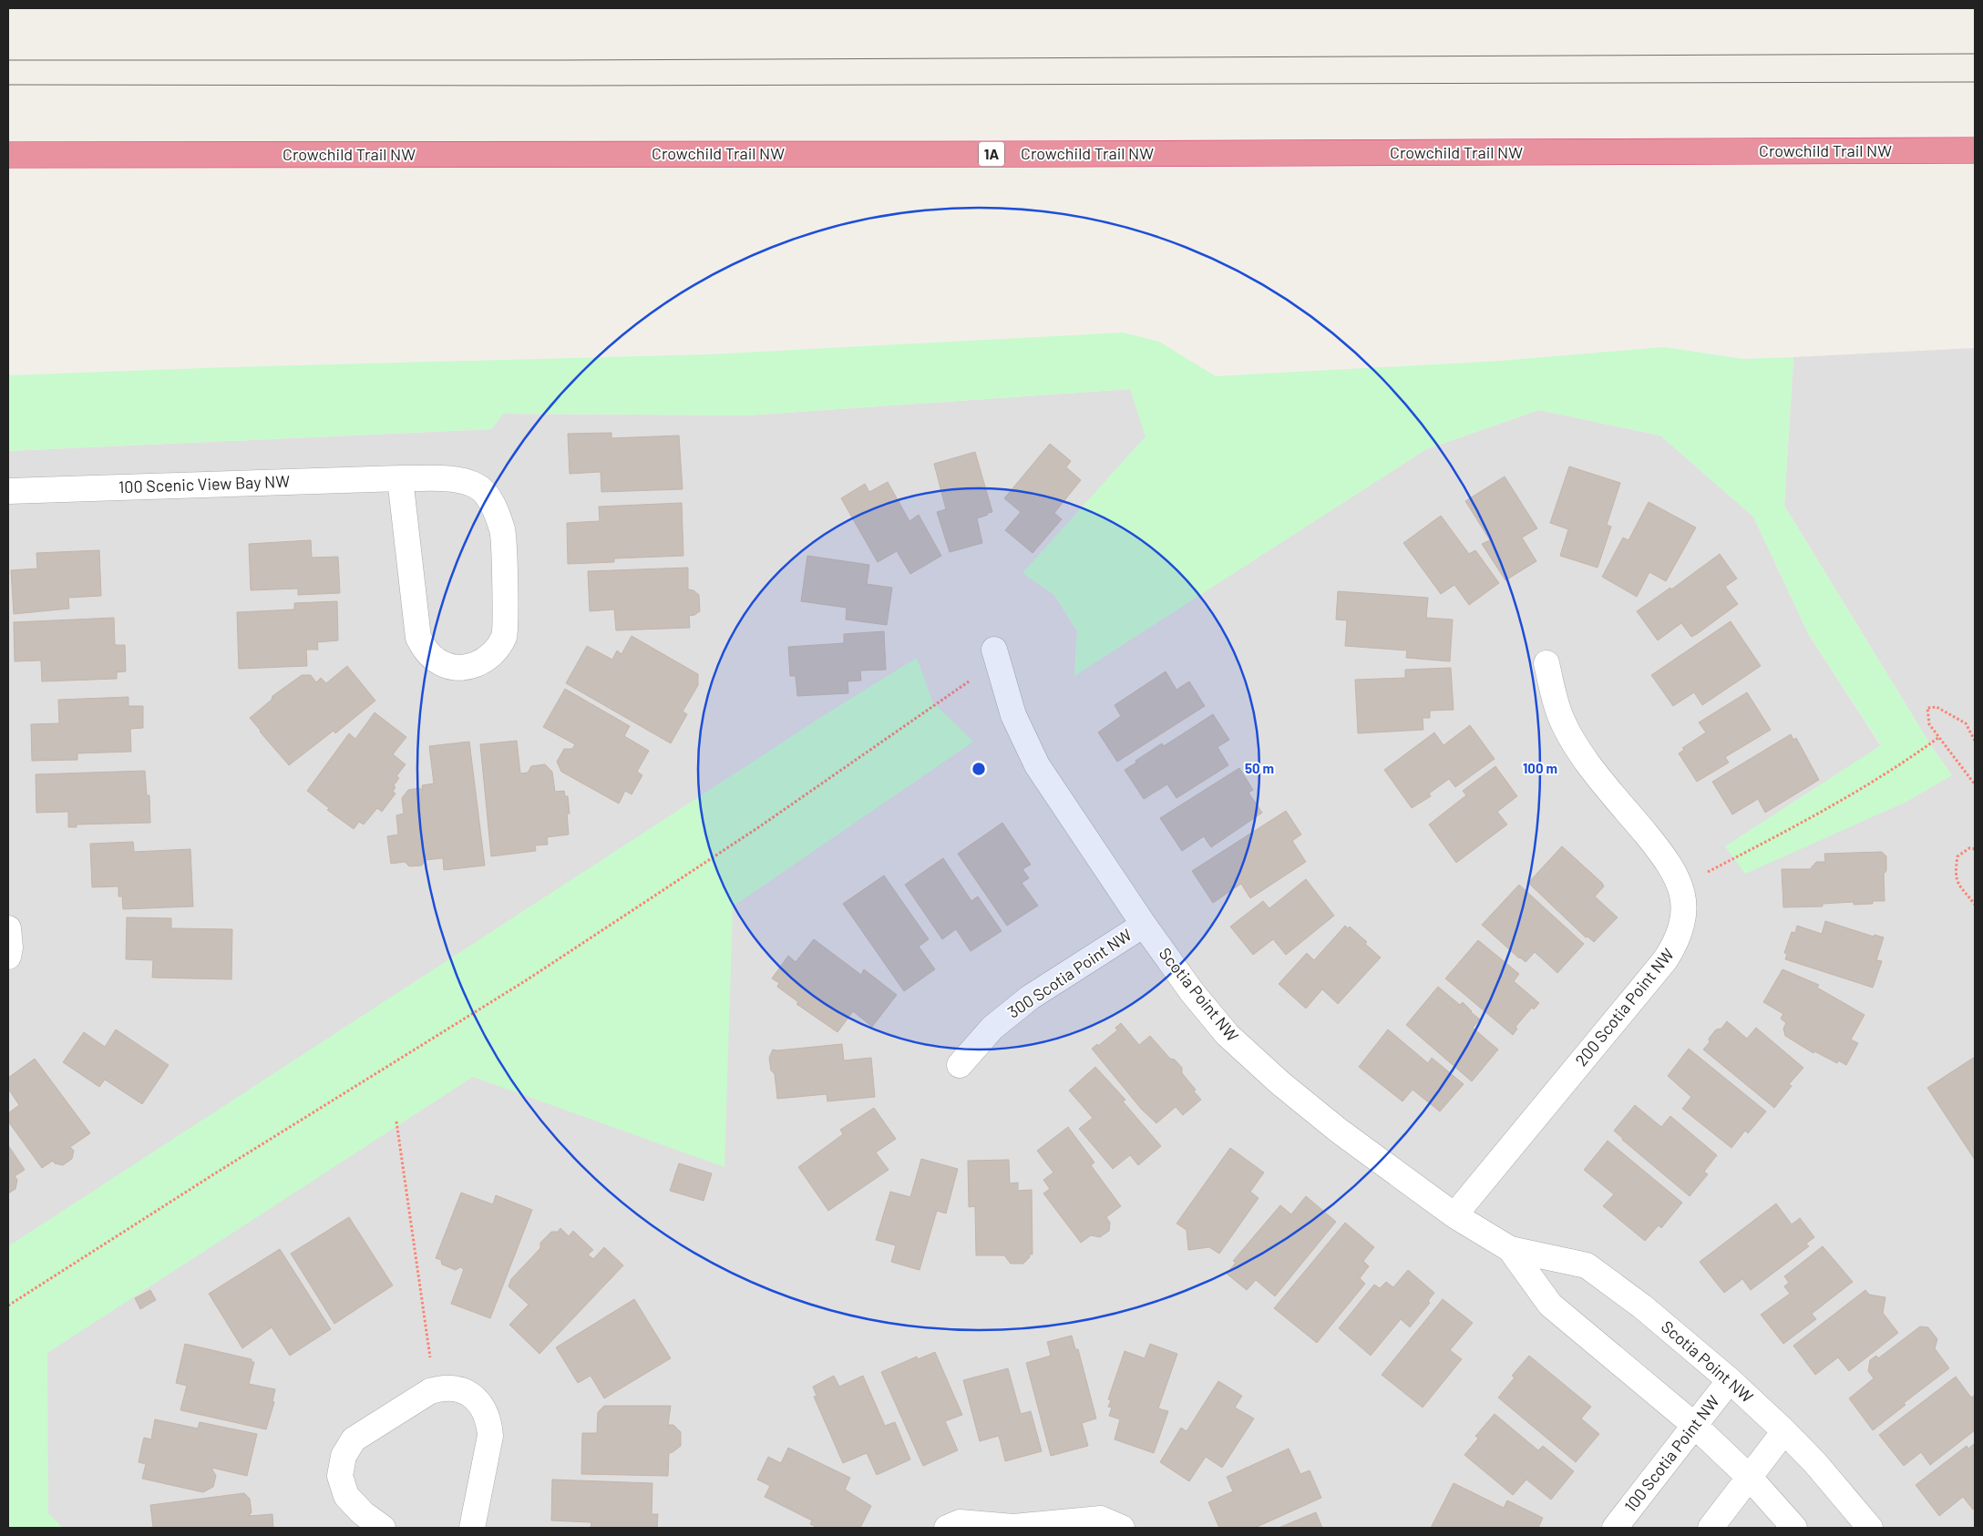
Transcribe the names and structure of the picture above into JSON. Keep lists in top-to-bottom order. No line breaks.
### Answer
{"streets":{"highway":["Crowchild Trail NW","1A"],"street":["100 Scenic View Bay NW","300 Scotia Point NW","Scotia Point NW","200 Scotia Point NW","100 Scotia Point NW"]},"crossings":[["300 Scotia Point NW","Scotia Point NW"],["Scotia Point NW","200 Scotia Point NW"],["Scotia Point NW","100 Scotia Point NW"]],"rings":["50 m","100 m"]}
